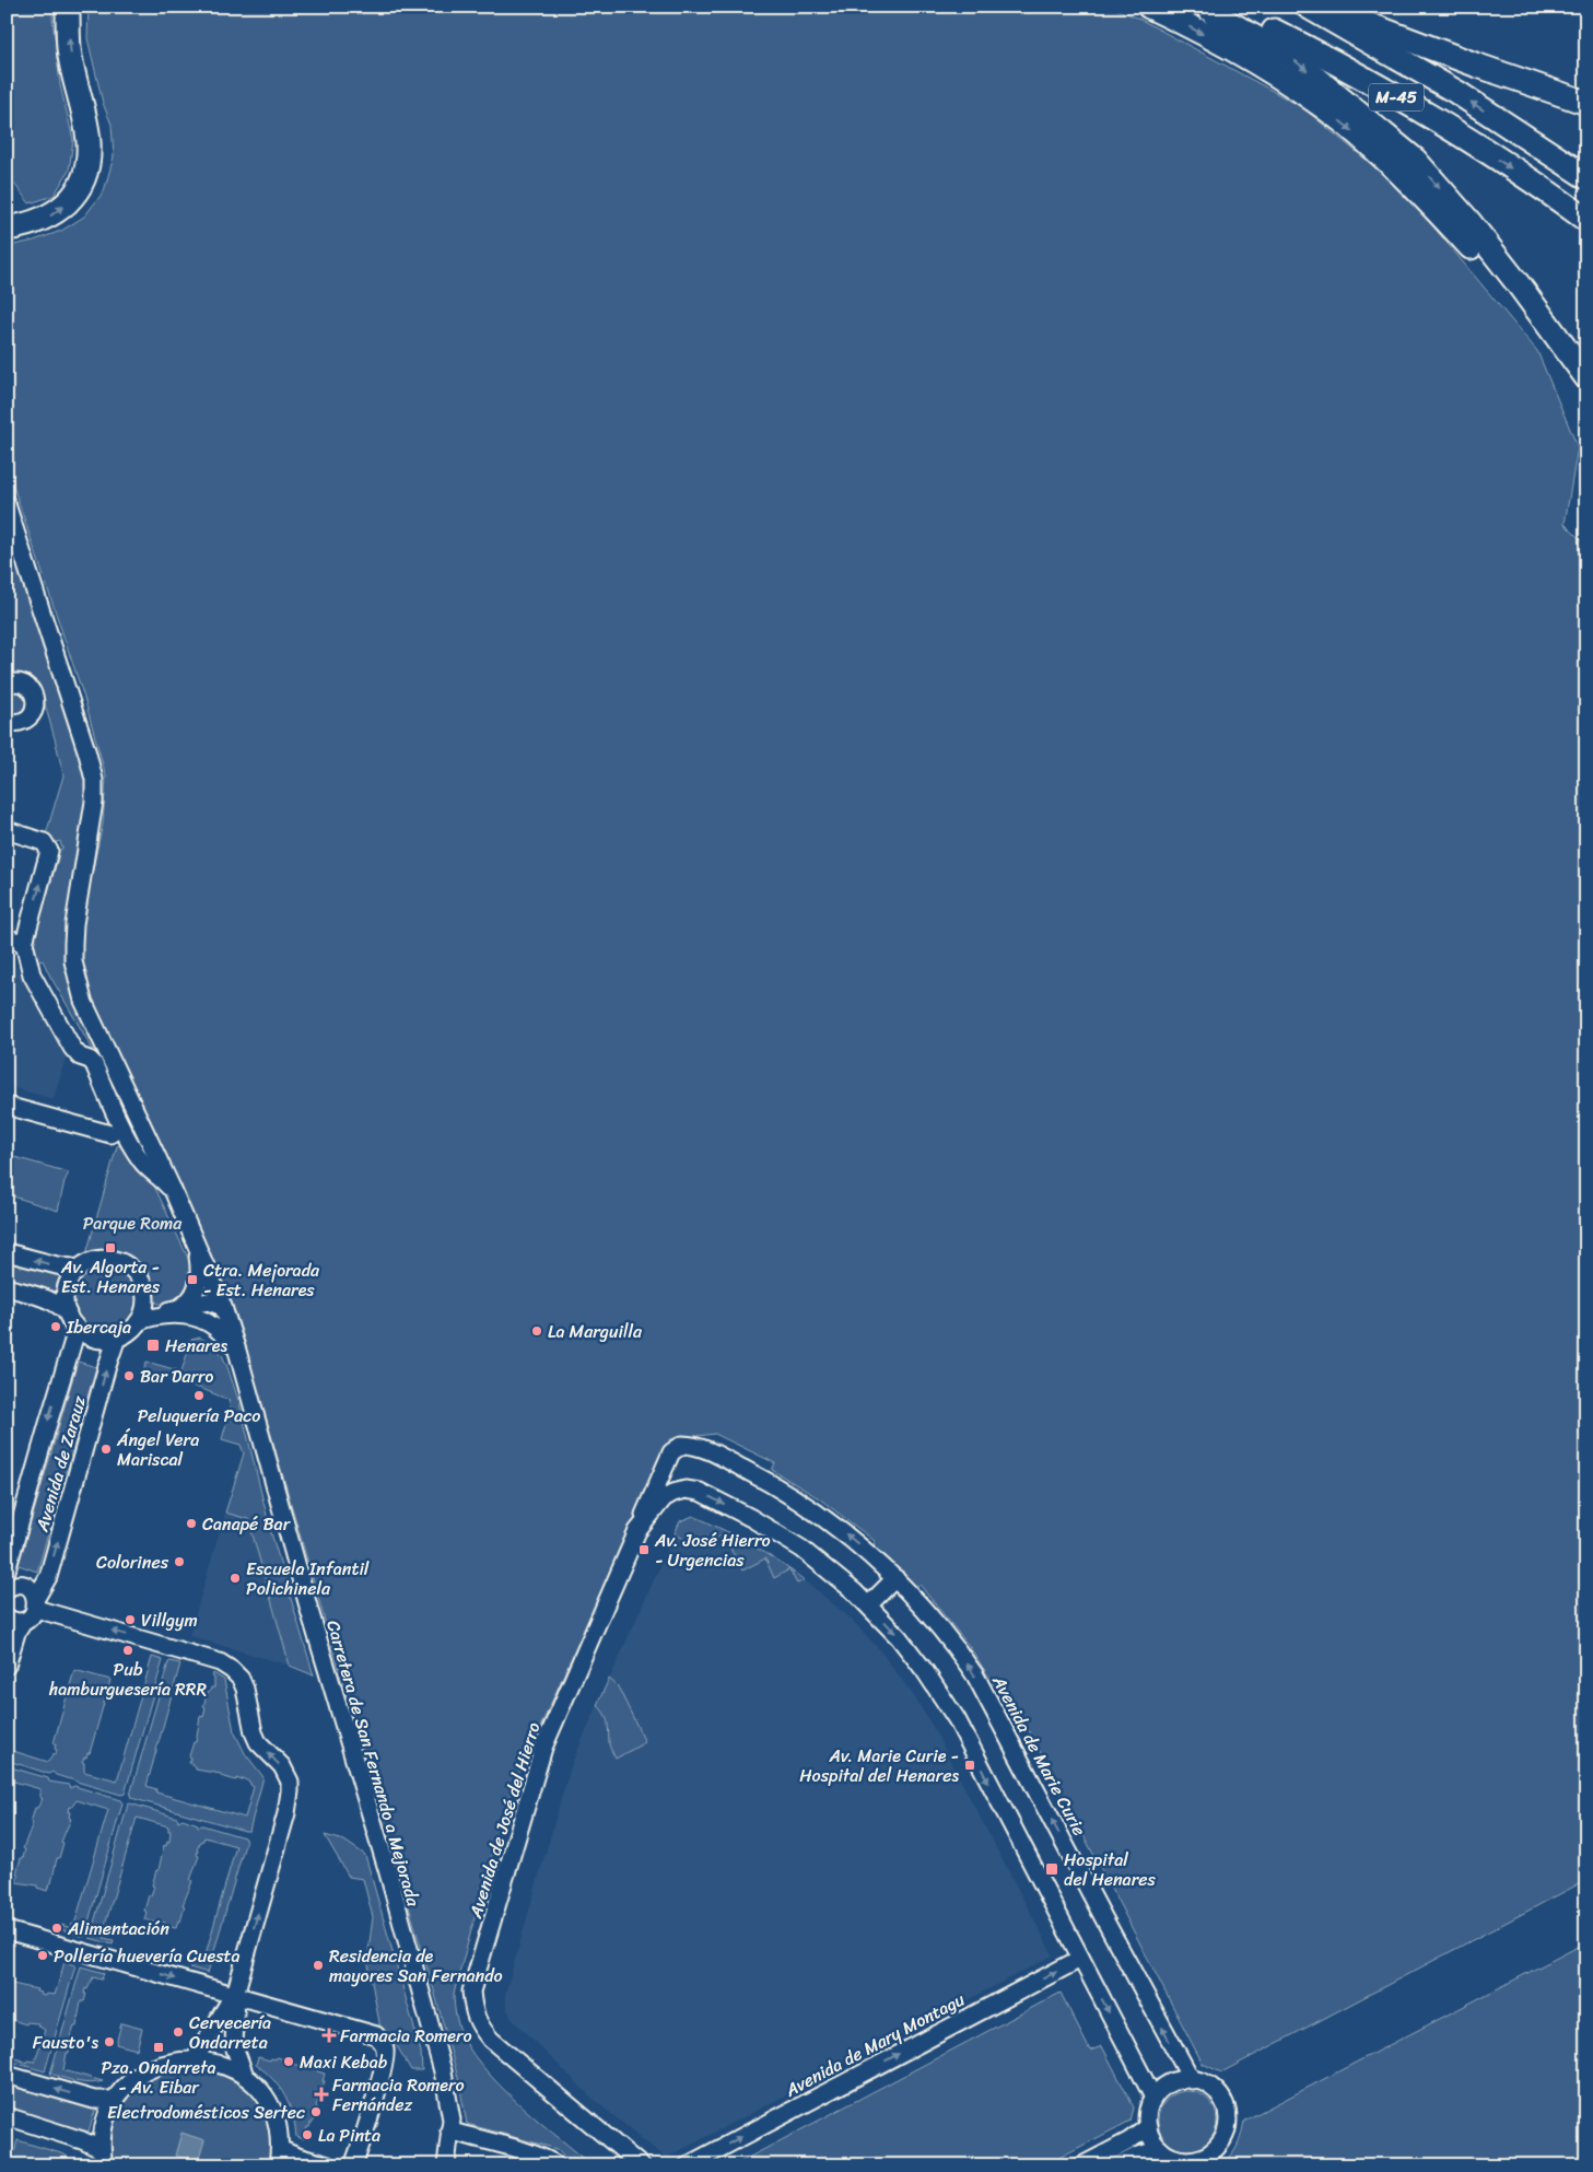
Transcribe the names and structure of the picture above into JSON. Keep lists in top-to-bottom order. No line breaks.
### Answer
{"streets":{"highway":["M-45"],"street":["Avenida de Zarauz","Avenida de Marie Curie","Carretera de San Fernando a Mejorada","Avenida de José del Hierro","Avenida de Mary Montagu"]},"one_way":["Avenida de Mary Montagu"],"parks":["Parque Roma"],"places":{"transit":["Av. Algorta - Est. Henares","Ctra. Mejorada - Est. Henares","Henares","Av. José Hierro - Urgencias","Av. Marie Curie - Hospital del Henares","Hospital del Henares","Pza. Ondarreta - Av. Eibar"],"other":["Ibercaja","La Marguilla","Bar Darro","Peluquería Paco","Ángel Vera Mariscal","Canapé Bar","Colorines","Escuela Infantil Polichinela","Villgym","Pub hamburguesería RRR","Alimentación","Pollería huevería Cuesta","Residencia de mayores San Fernando","Cervecería Ondarreta","Fausto's","Maxi Kebab","Electrodomésticos Sertec","La Pinta"],"health":["Farmacia Romero","Farmacia Romero Fernández"]}}
